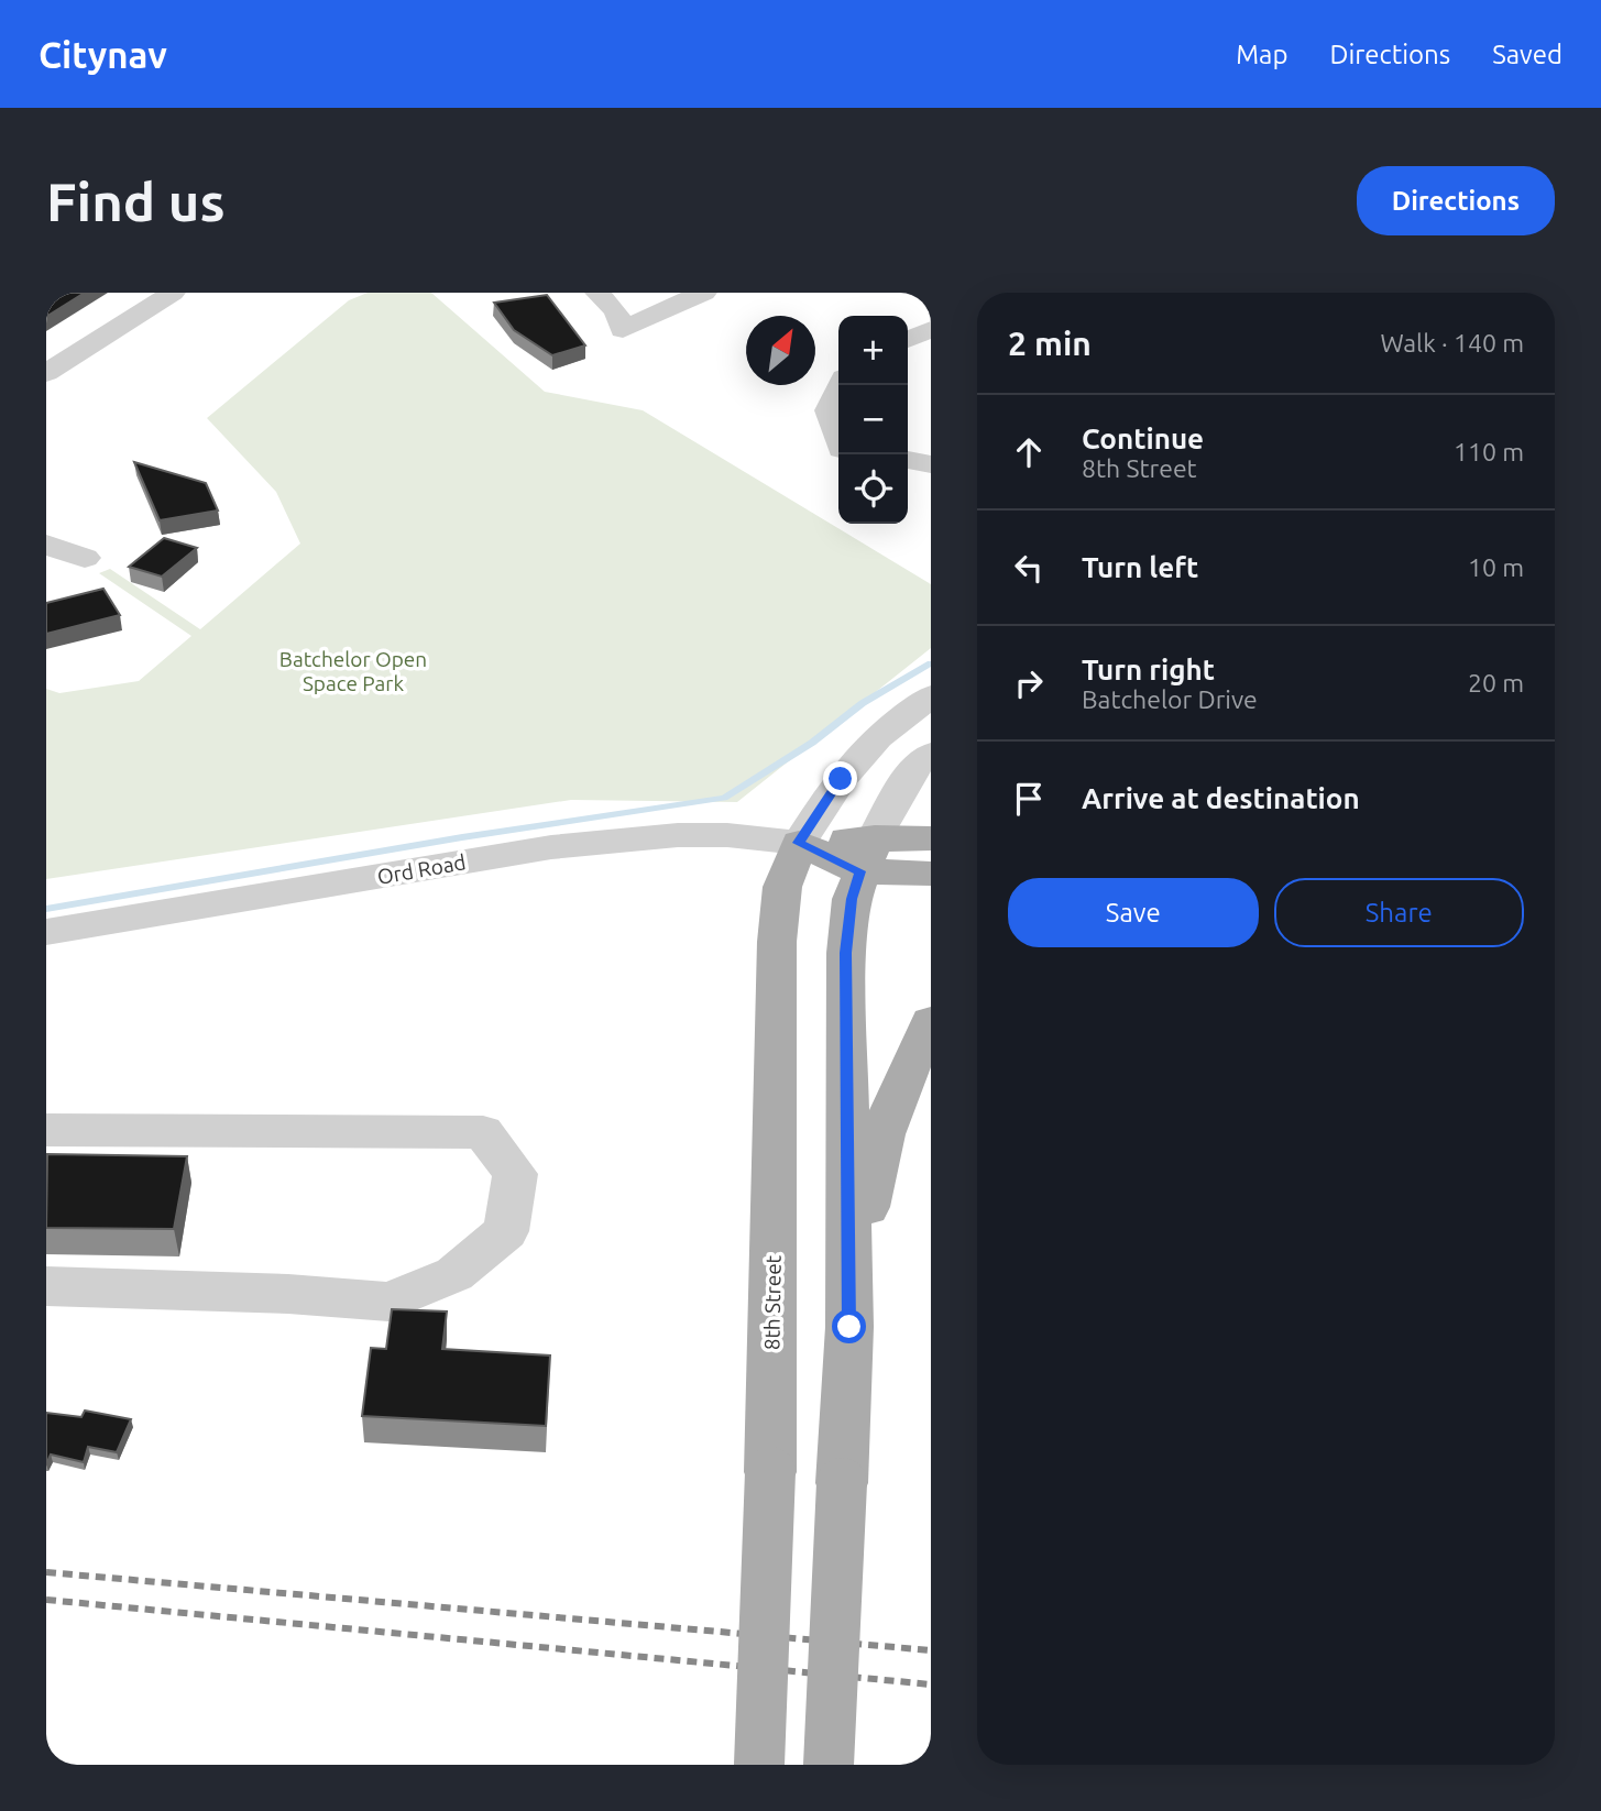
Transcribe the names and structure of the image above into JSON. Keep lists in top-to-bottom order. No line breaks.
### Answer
{"streets":{"main road":["8th Street"],"street":["Ord Road"]},"crossings":[["Ord Road","8th Street"]],"parks":["Batchelor Open Space Park"],"north":"top right","page":{"header":"Citynav","nav":["Map","Directions","Saved"],"buttons":["Directions",["Save","Share"]],"title":"Find us","heading":["2 min","Walk · 140 m"],"map_buttons":["+","−"],"list":[["Continue","8th Street","110 m"],["Turn left","10 m"],["Turn right","Batchelor Drive","20 m"],"Arrive at destination"]}}
